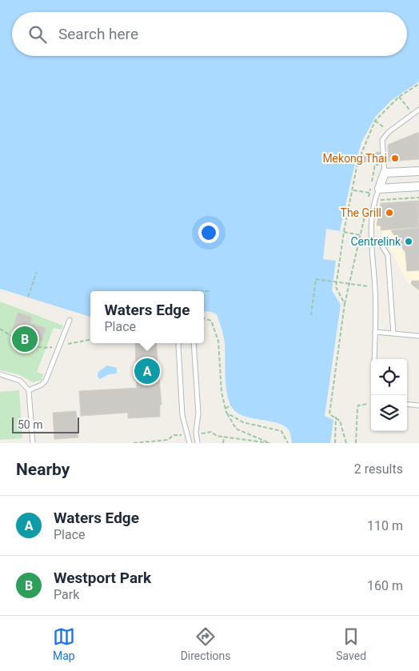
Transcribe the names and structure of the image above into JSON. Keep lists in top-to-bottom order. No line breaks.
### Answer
{"places":["Mekong Thai","The Grill","Centrelink"],"scale_bar":"50 m","page":{"search":"Search here","popup":["Waters Edge","Place"],"pins":["B","A"],"scale":"50 m","heading":["Nearby","2 results"],"list":[{"mark":"A","name":"Waters Edge","note":"Place","value":"110 m"},{"mark":"B","name":"Westport Park","note":"Park","value":"160 m"}],"nav":["Map","Directions","Saved"]}}
